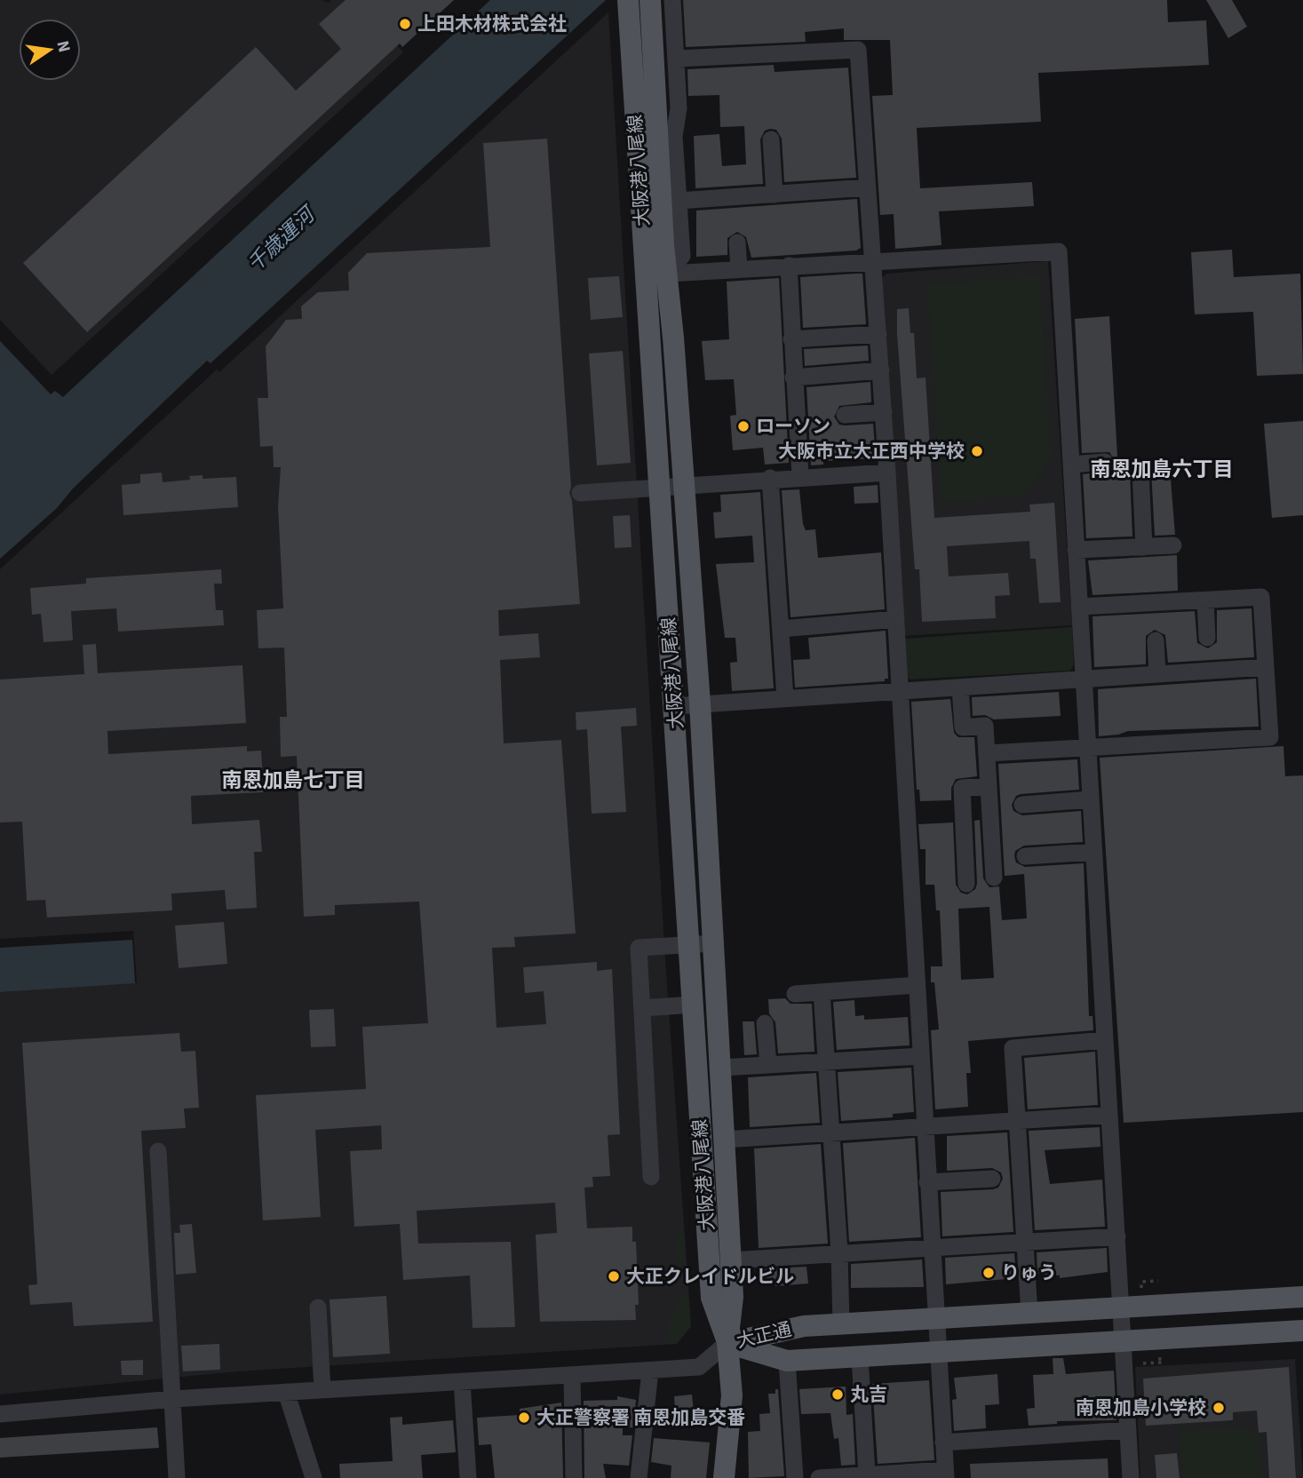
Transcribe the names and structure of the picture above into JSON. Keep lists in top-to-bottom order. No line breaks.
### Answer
{"streets":{"main road":["大阪港八尾線","大正通"]},"crossings":[["大阪港八尾線","大正通"]],"districts":["南恩加島六丁目","南恩加島七丁目"],"water":["千歳運河"],"places":["上田木材株式会社","ローソン","大阪市立大正西中学校","りゅう","大正クレイドルビル","丸吉","南恩加島小学校","大正警察署 南恩加島交番"],"north":"right"}
